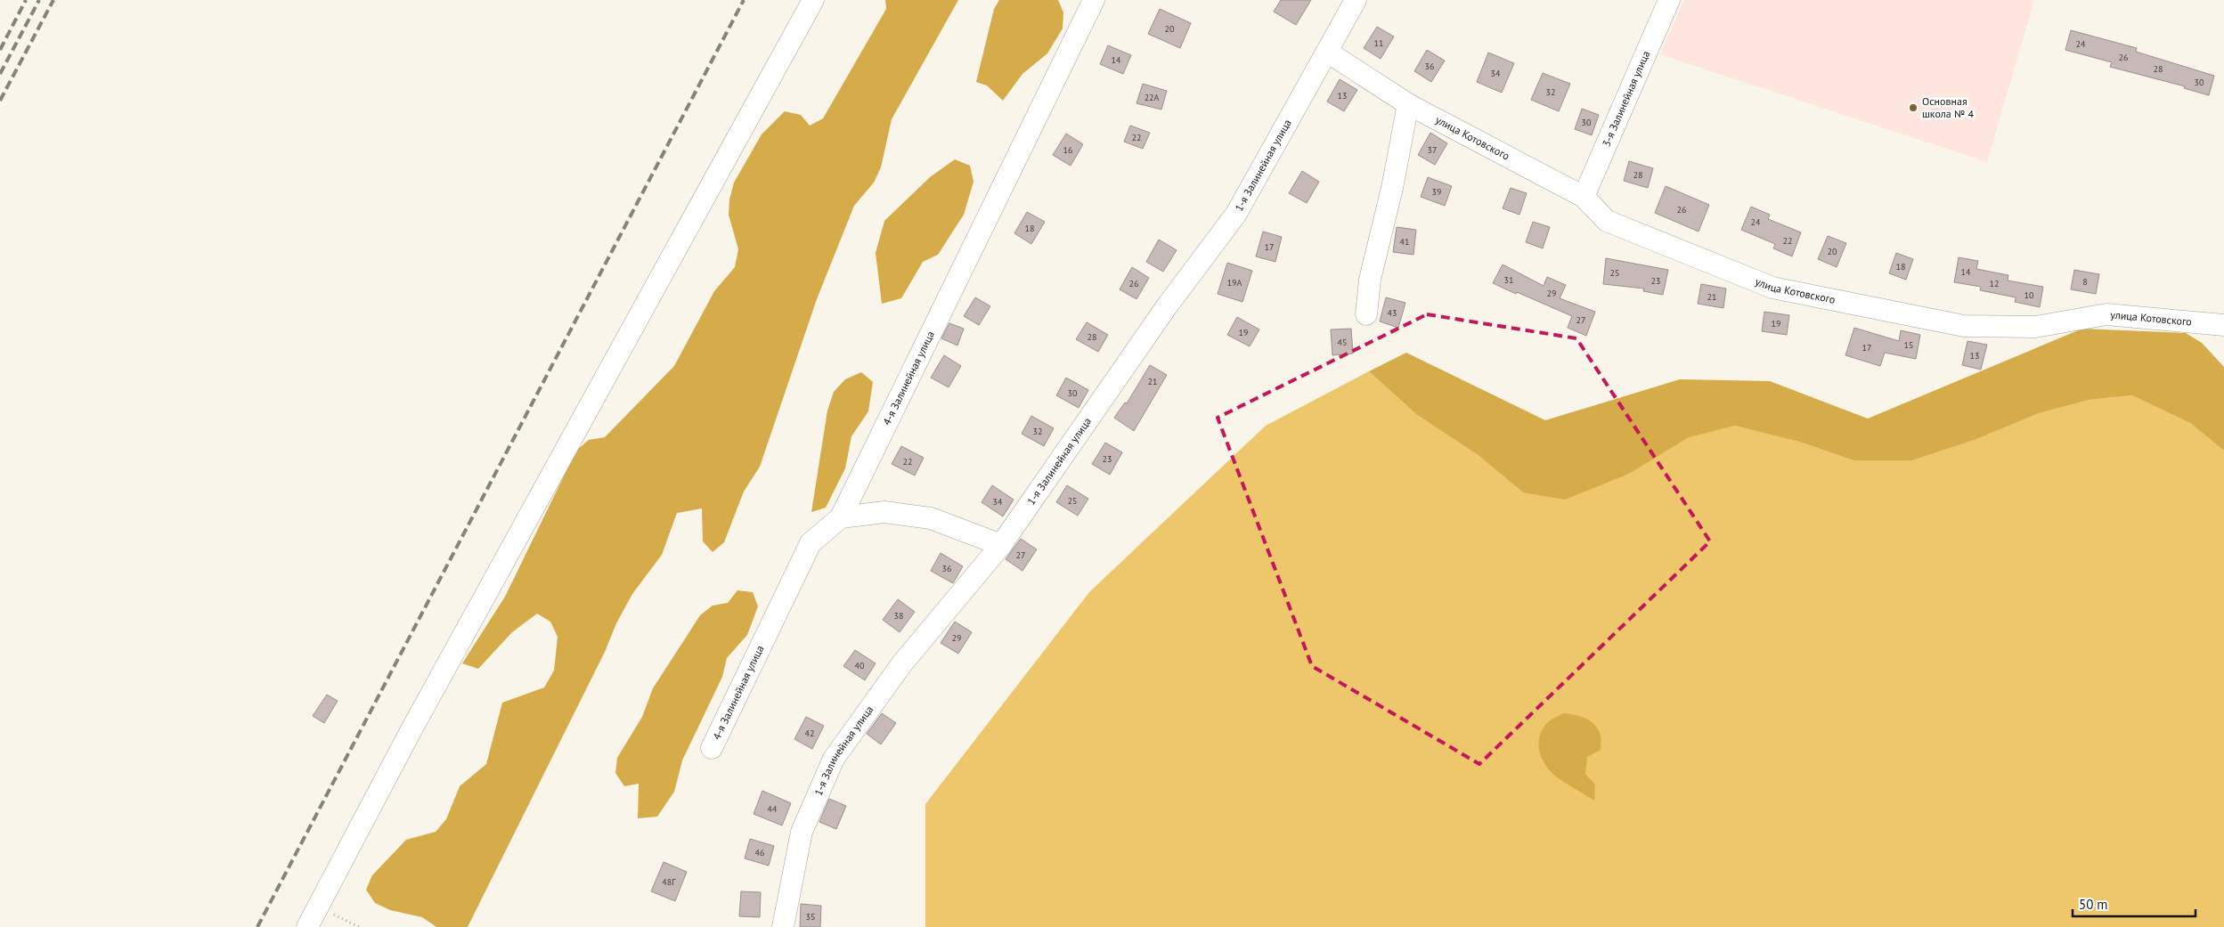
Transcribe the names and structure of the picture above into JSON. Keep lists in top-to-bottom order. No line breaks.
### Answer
{"streets":{"street":["3-я Залинейная улица","улица Котовского","1-я Залинейная улица","4-я Залинейная улица"]},"crossings":[["3-я Залинейная улица","улица Котовского"],["улица Котовского","1-я Залинейная улица"]],"places":["Основная школа № 4"],"house_numbers":["20","11","24","26","14","36","28","34","30","32","13","22А","30","22","16","37","28","39","26","24","18","22","41","17","20","18","14","25","31","23","8","19А","26","12","29","10","21","43","27","19","19","28","45","15","17","13","21","30","32","23","22","25","34","27","36","38","29","40","42","44","46","48Г","35"],"scale_bar":"50 m"}
